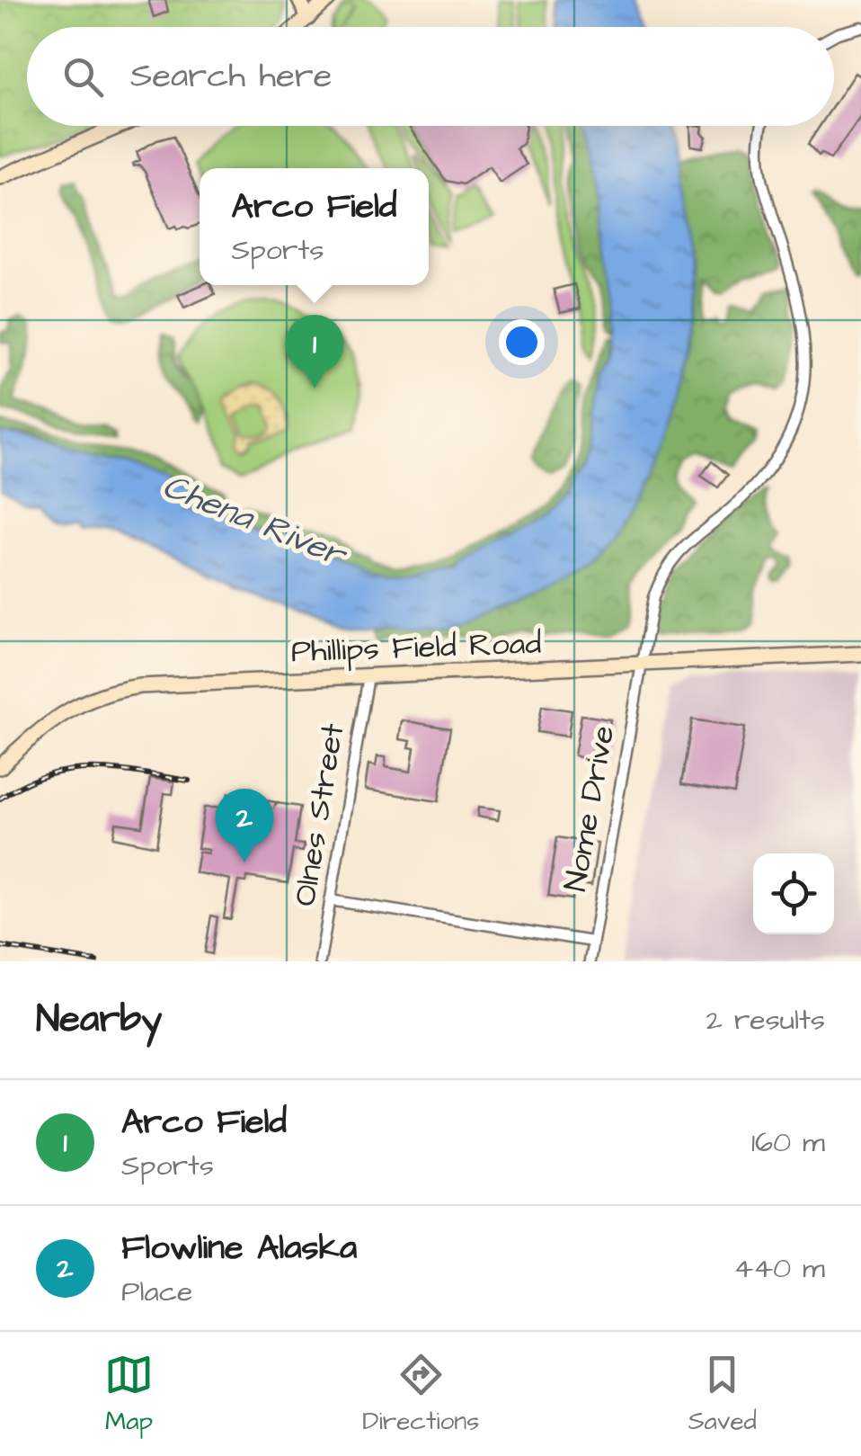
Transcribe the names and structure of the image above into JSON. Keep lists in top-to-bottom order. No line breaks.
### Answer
{"streets":{"street":["Phillips Field Road","Nome Drive","Olnes Street"]},"crossings":[["Phillips Field Road","Nome Drive"],["Phillips Field Road","Olnes Street"]],"water":["Chena River"],"page":{"search":"Search here","popup":["Arco Field","Sports"],"pins":["1","2"],"heading":["Nearby","2 results"],"list":[{"mark":"1","name":"Arco Field","note":"Sports","value":"160 m"},{"mark":"2","name":"Flowline Alaska","note":"Place","value":"440 m"}],"nav":["Map","Directions","Saved"]}}
